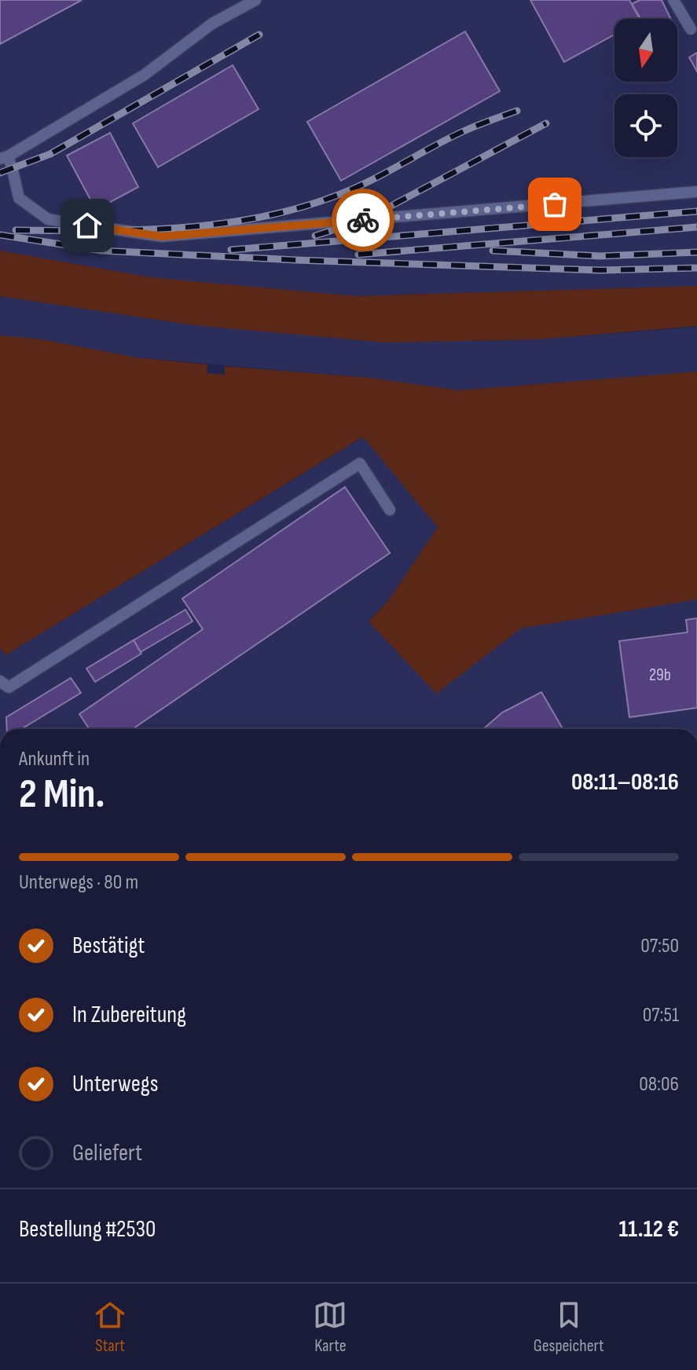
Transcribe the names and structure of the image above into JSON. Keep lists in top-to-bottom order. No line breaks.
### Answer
{"house_numbers":["29b"],"north":"bottom","page":{"heading":["2 Min.","Ankunft in","08:11–08:16"],"panel":["Bestellung #2530","11.12 €"],"bar":"Unterwegs · 80 m","list":[["Bestätigt","07:50"],["In Zubereitung","07:51"],["Unterwegs","08:06"],"Geliefert"],"tabs":["Start","Karte","Gespeichert"]}}
